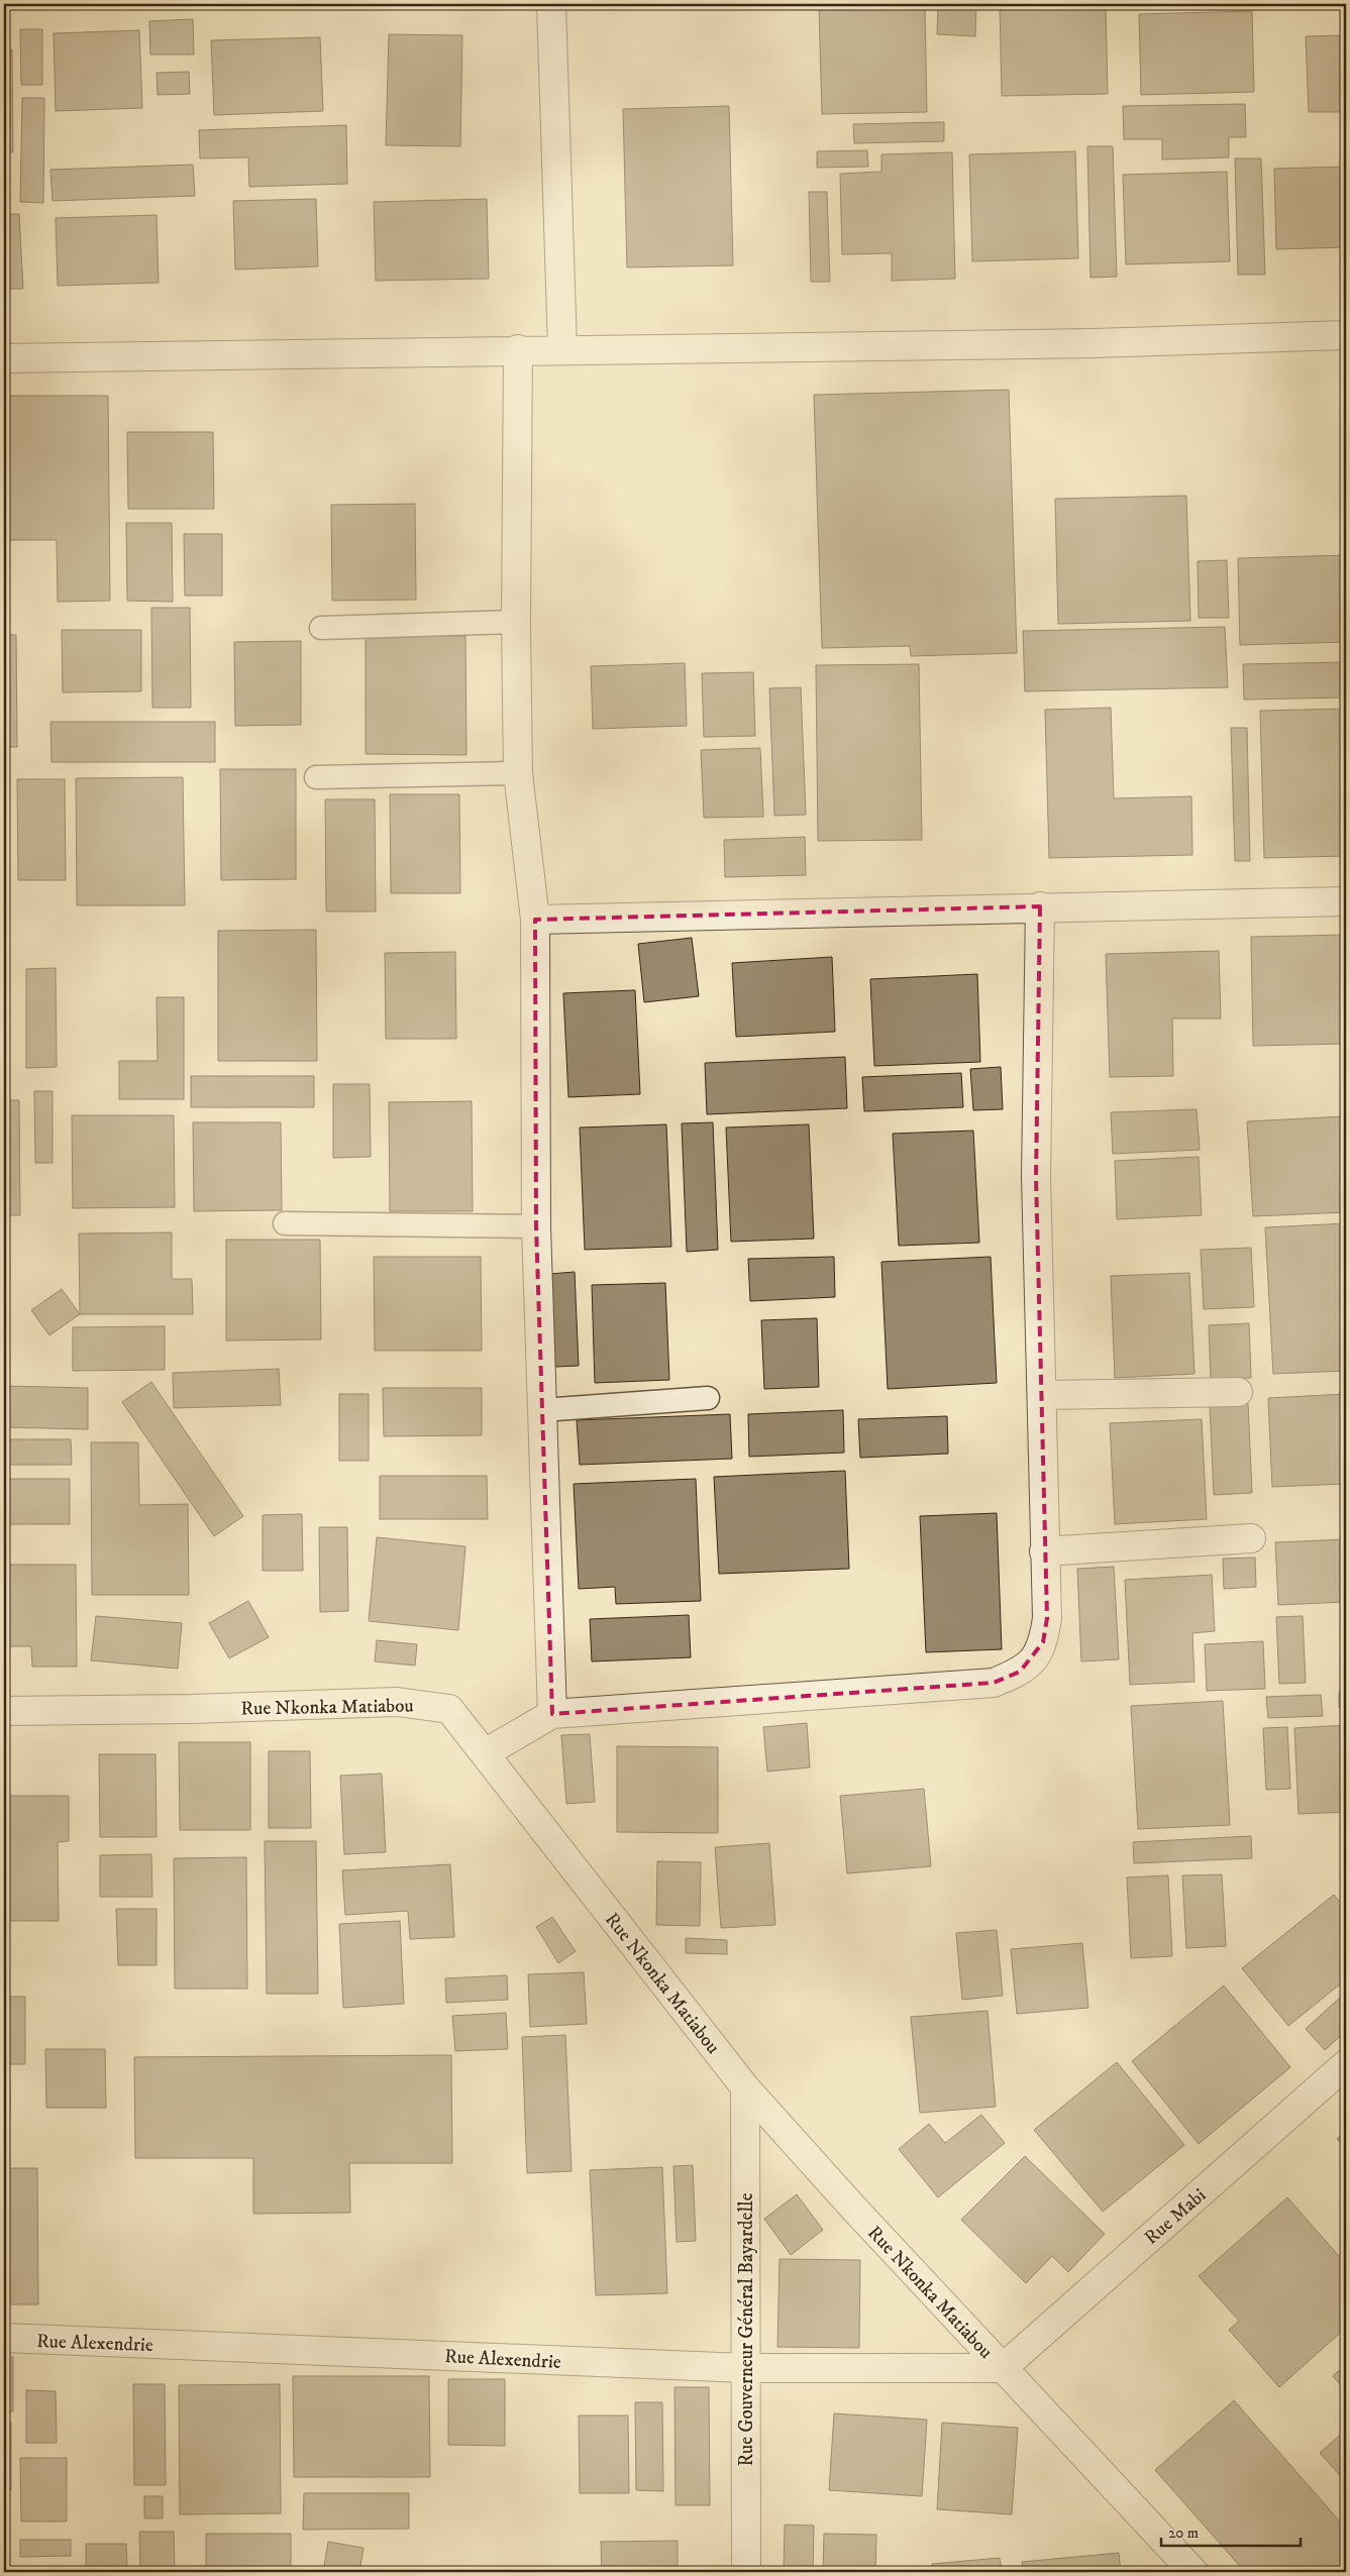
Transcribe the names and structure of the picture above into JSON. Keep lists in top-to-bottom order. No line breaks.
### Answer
{"streets":{"street":["Rue Nkonka Matiabou","Rue Mabi","Rue Gouverneur Général Bayardelle","Rue Alexendrie"]},"crossings":[["Rue Nkonka Matiabou","Rue Mabi"],["Rue Nkonka Matiabou","Rue Gouverneur Général Bayardelle"],["Rue Nkonka Matiabou","Rue Alexendrie"],["Rue Mabi","Rue Alexendrie"],["Rue Gouverneur Général Bayardelle","Rue Alexendrie"]],"scale_bar":"20 m"}
